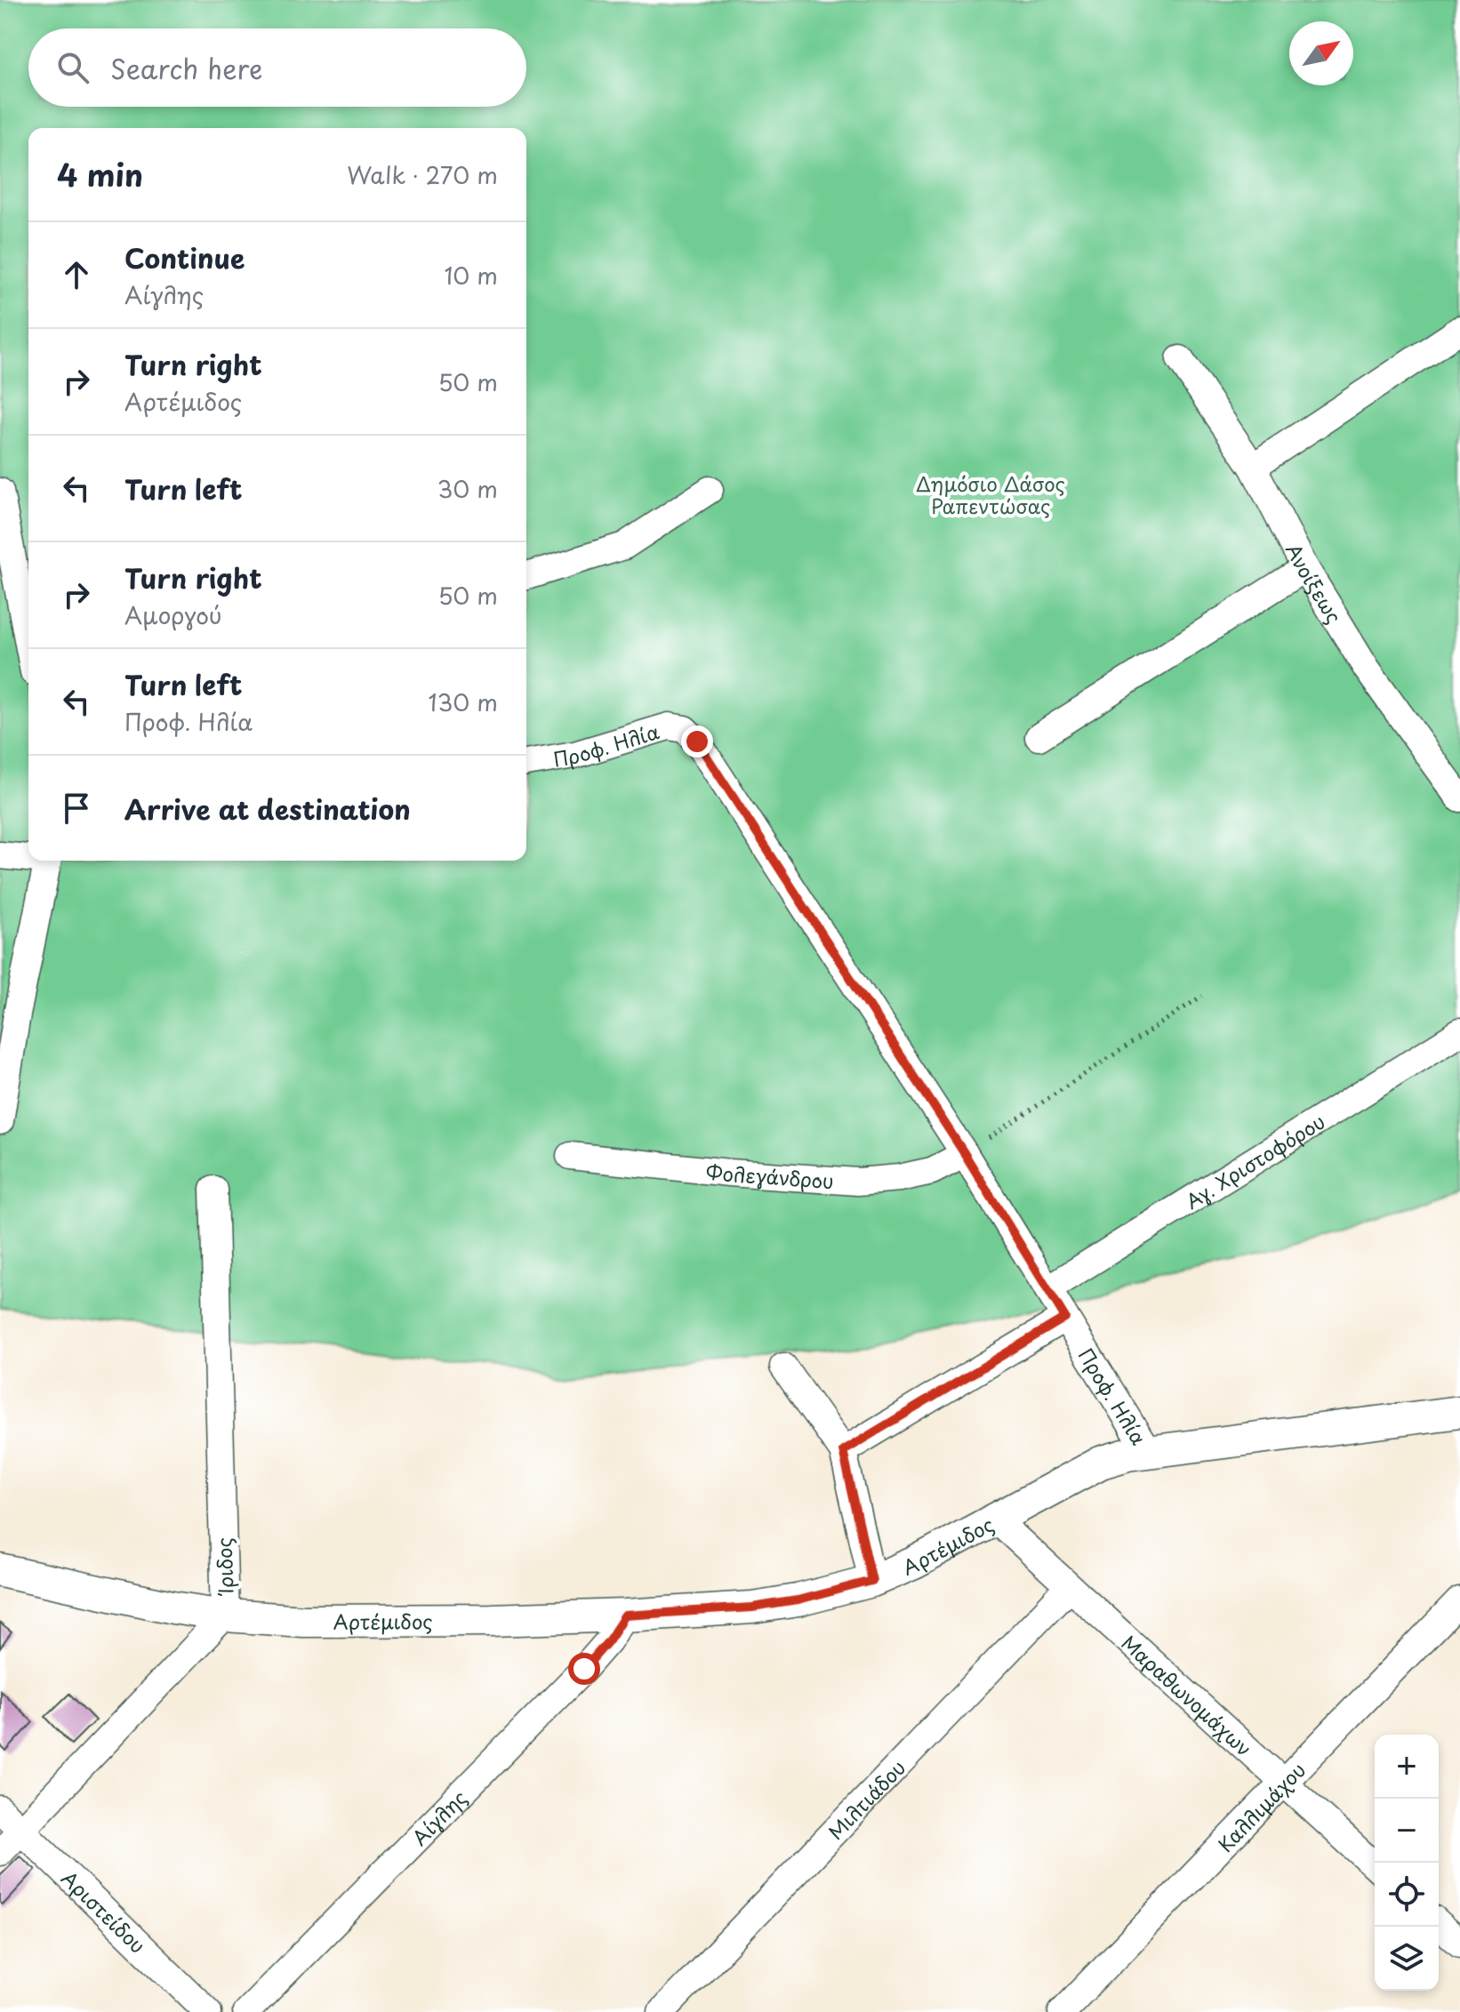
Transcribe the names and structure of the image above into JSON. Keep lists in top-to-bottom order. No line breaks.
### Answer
{"streets":{"street":["Ανοίξεως","Προφ. Ηλία","Αγ. Χριστοφόρου","Φολεγάνδρου","Αρτέμιδος","Ίριδος","Μαραθωνομάχων","Μιλτιάδου","Καλλιμάχου","Αίγλης","Αριστείδου"]},"crossings":[["Προφ. Ηλία","Αγ. Χριστοφόρου"],["Προφ. Ηλία","Φολεγάνδρου"],["Προφ. Ηλία","Αρτέμιδος"],["Αρτέμιδος","Ίριδος"],["Αρτέμιδος","Μαραθωνομάχων"],["Αρτέμιδος","Αίγλης"],["Ίριδος","Αριστείδου"],["Μαραθωνομάχων","Μιλτιάδου"],["Μαραθωνομάχων","Καλλιμάχου"]],"parks":["Δημόσιο Δάσος Ραπεντώσας"],"north":"top right","page":{"search":"Search here","heading":["4 min","Walk · 270 m"],"list":[["Continue","Αίγλης","10 m"],["Turn right","Αρτέμιδος","50 m"],["Turn left","30 m"],["Turn right","Αμοργού","50 m"],["Turn left","Προφ. Ηλία","130 m"],"Arrive at destination"],"map_buttons":["+","−"]}}
